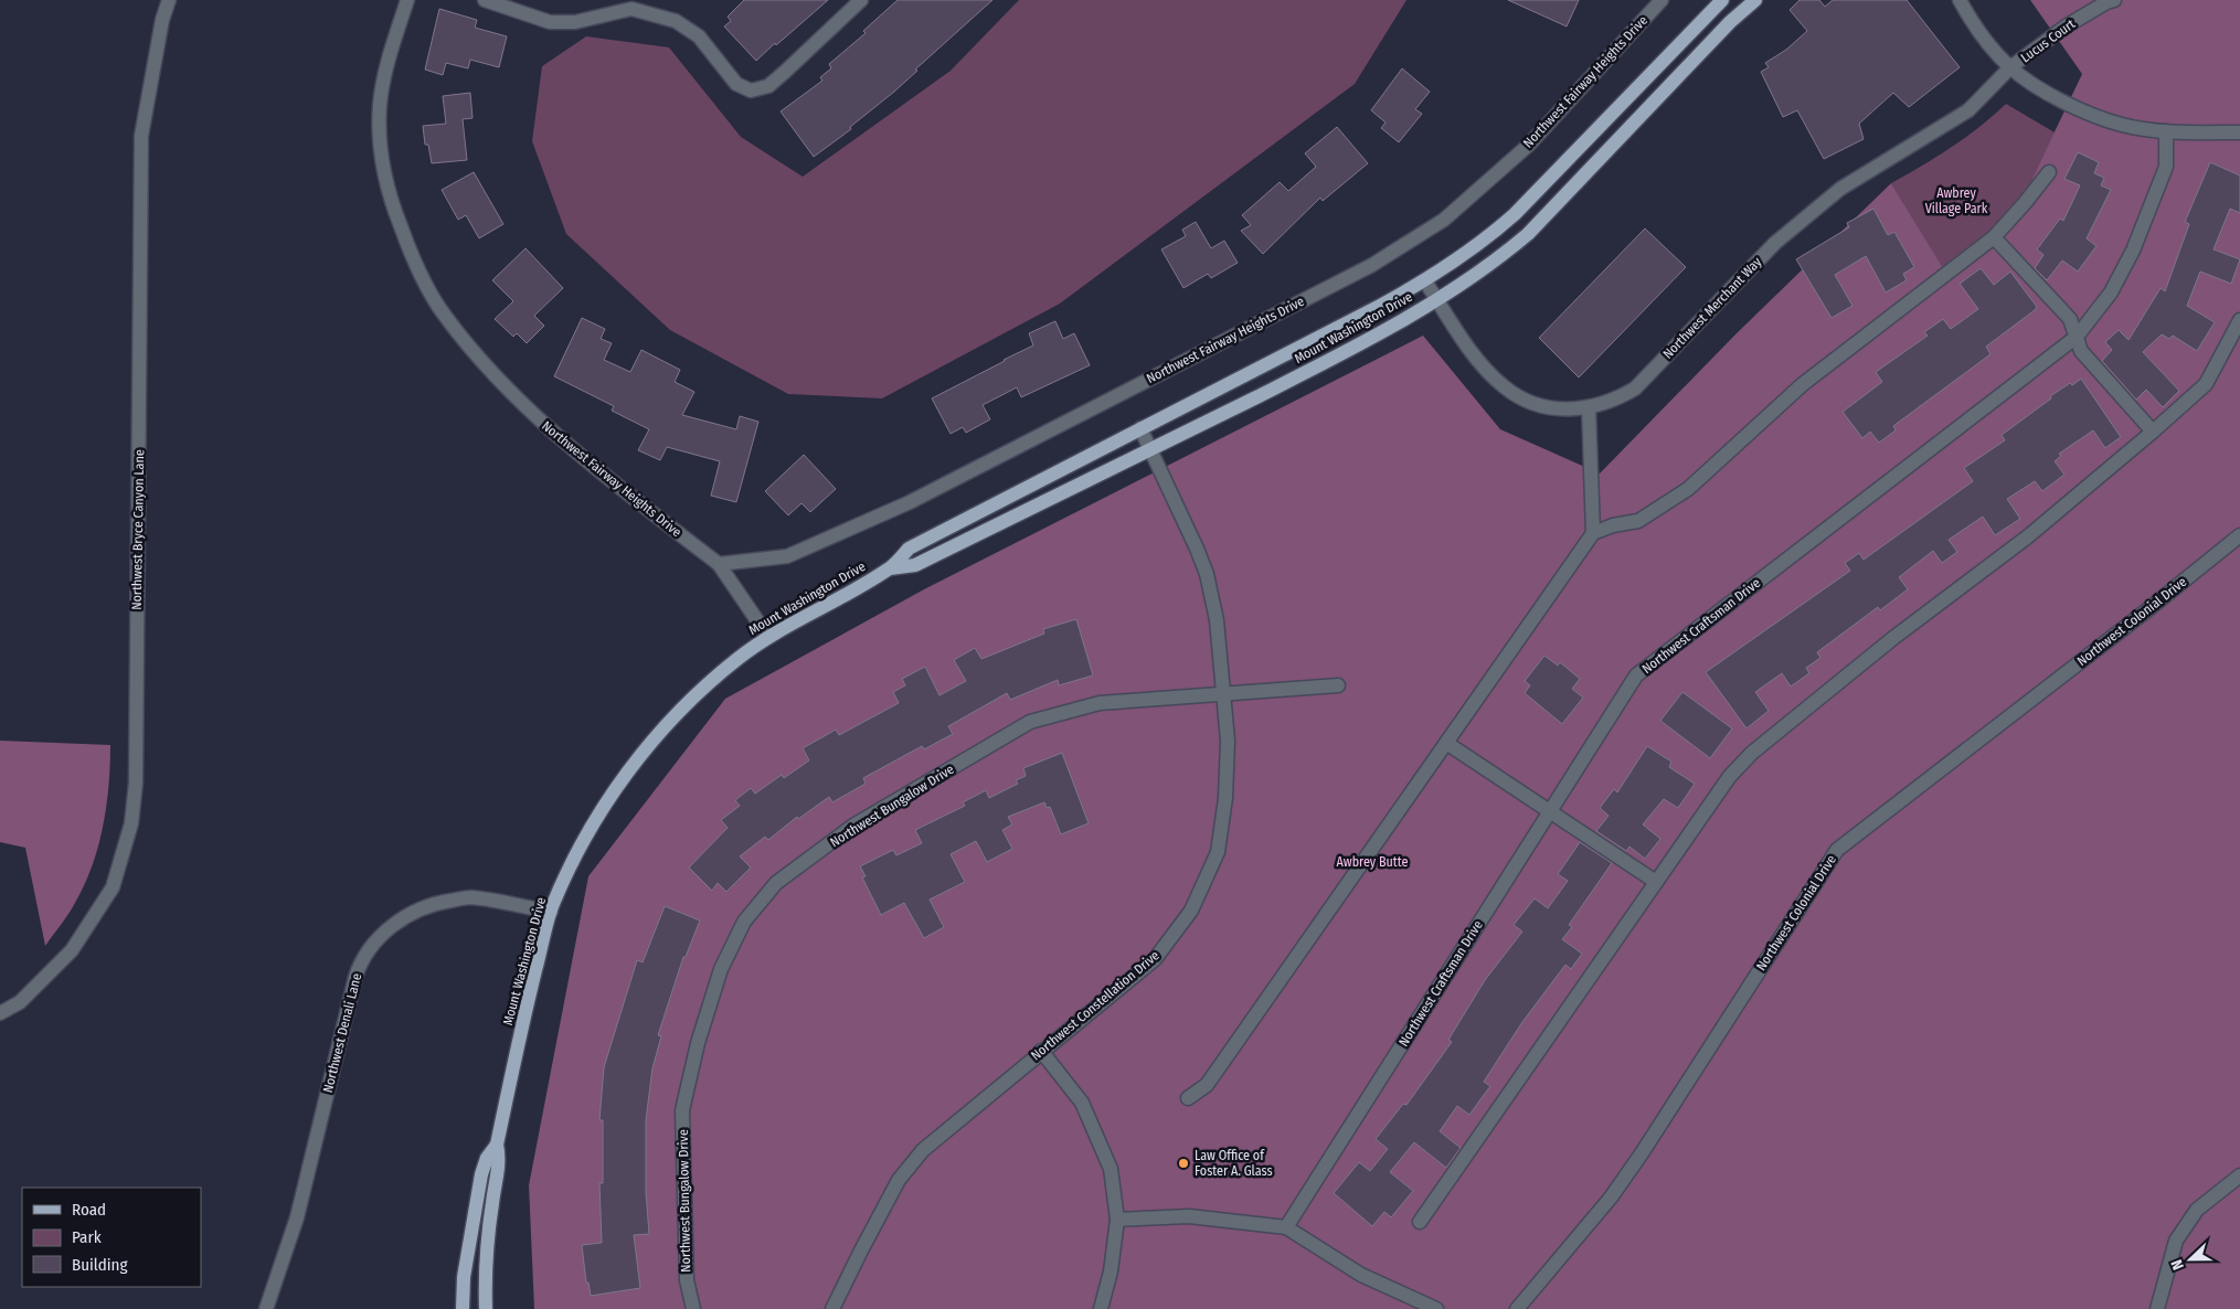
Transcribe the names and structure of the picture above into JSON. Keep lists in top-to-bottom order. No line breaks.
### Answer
{"streets":{"main road":["Mount Washington Drive"],"street":["Lucus Court","Northwest Fairway Heights Drive","Northwest Merchant Way","Northwest Bryce Canyon Lane","Northwest Colonial Drive","Northwest Craftsman Drive","Northwest Bungalow Drive","Northwest Constellation Drive","Northwest Denali Lane"]},"crossings":[["Lucus Court","Northwest Merchant Way"],["Northwest Fairway Heights Drive","Mount Washington Drive"],["Northwest Merchant Way","Mount Washington Drive"],["Mount Washington Drive","Northwest Constellation Drive"],["Mount Washington Drive","Northwest Denali Lane"],["Northwest Bungalow Drive","Northwest Constellation Drive"]],"parks":["Awbrey Village Park","Awbrey Butte"],"places":["Law Office of Foster A. Glass"],"legend":["Road","Park","Building"],"north":"left"}
